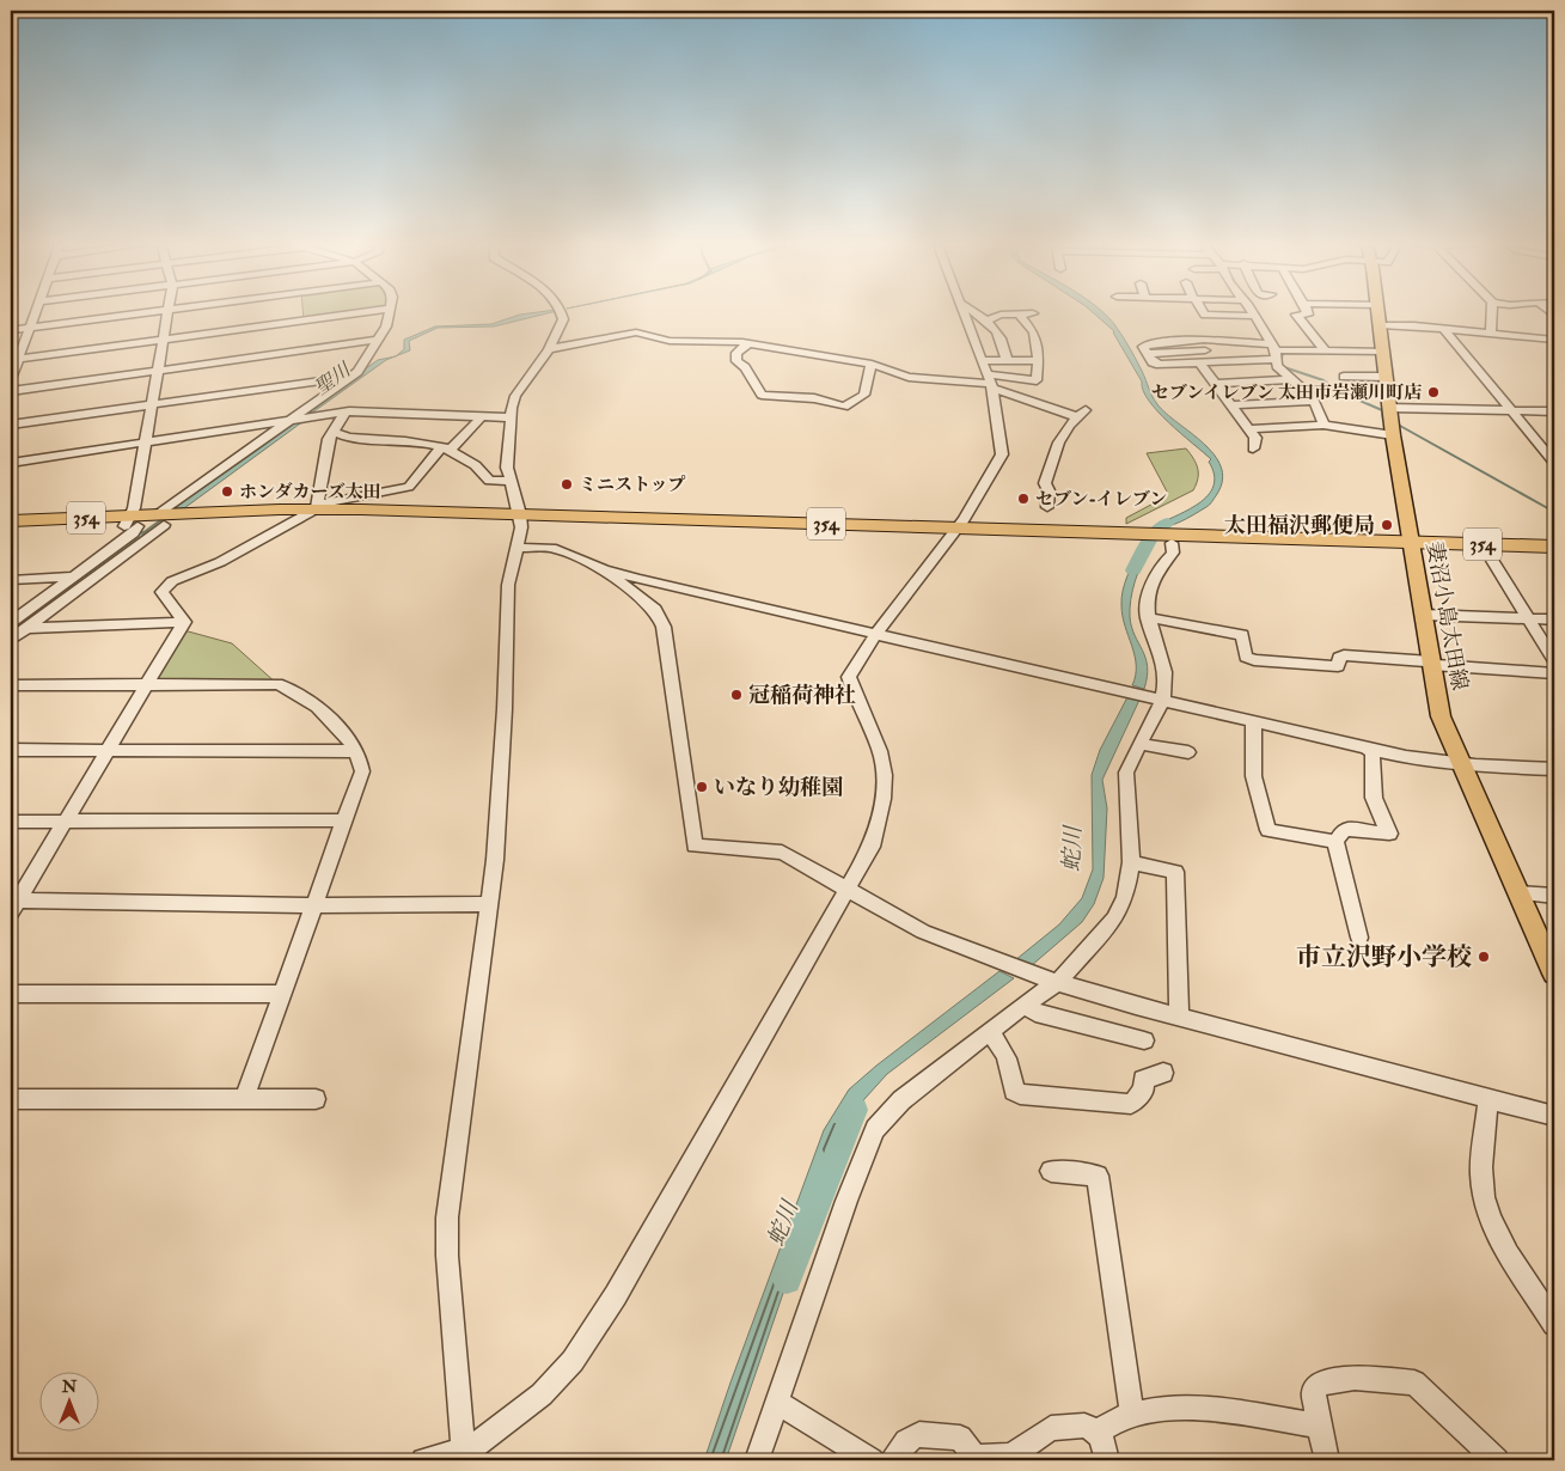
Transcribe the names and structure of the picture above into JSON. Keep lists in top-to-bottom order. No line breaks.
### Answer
{"streets":{"highway":["354"],"main road":["妻沼小島太田線"]},"crossings":[["354","妻沼小島太田線"]],"water":["聖川","蛇川"],"places":["セブンイレブン 太田市岩瀬川町店","ミニストップ","ホンダカーズ太田","セブン-イレブン","太田福沢郵便局","冠稲荷神社","いなり幼稚園","市立沢野小学校"],"north":"top"}
